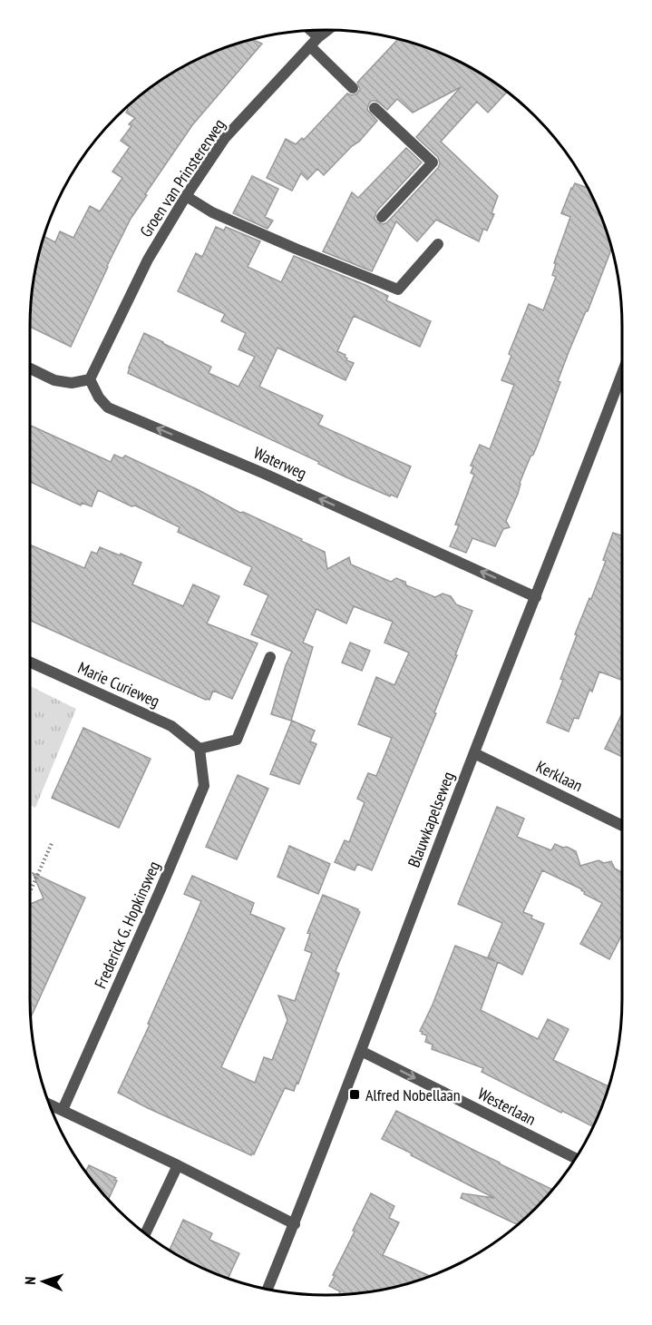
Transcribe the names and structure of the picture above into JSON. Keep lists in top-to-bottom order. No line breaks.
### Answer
{"streets":{"street":["Groen van Prinstererweg","Waterweg","Marie Curieweg","Kerklaan","Blauwkapelseweg","Frederick G. Hopkinsweg","Westerlaan"]},"crossings":[["Groen van Prinstererweg","Waterweg"],["Waterweg","Blauwkapelseweg"],["Marie Curieweg","Frederick G. Hopkinsweg"],["Kerklaan","Blauwkapelseweg"],["Blauwkapelseweg","Westerlaan"]],"one_way":["Waterweg","Westerlaan"],"places":{"transit":["Alfred Nobellaan"]},"north":"left"}
